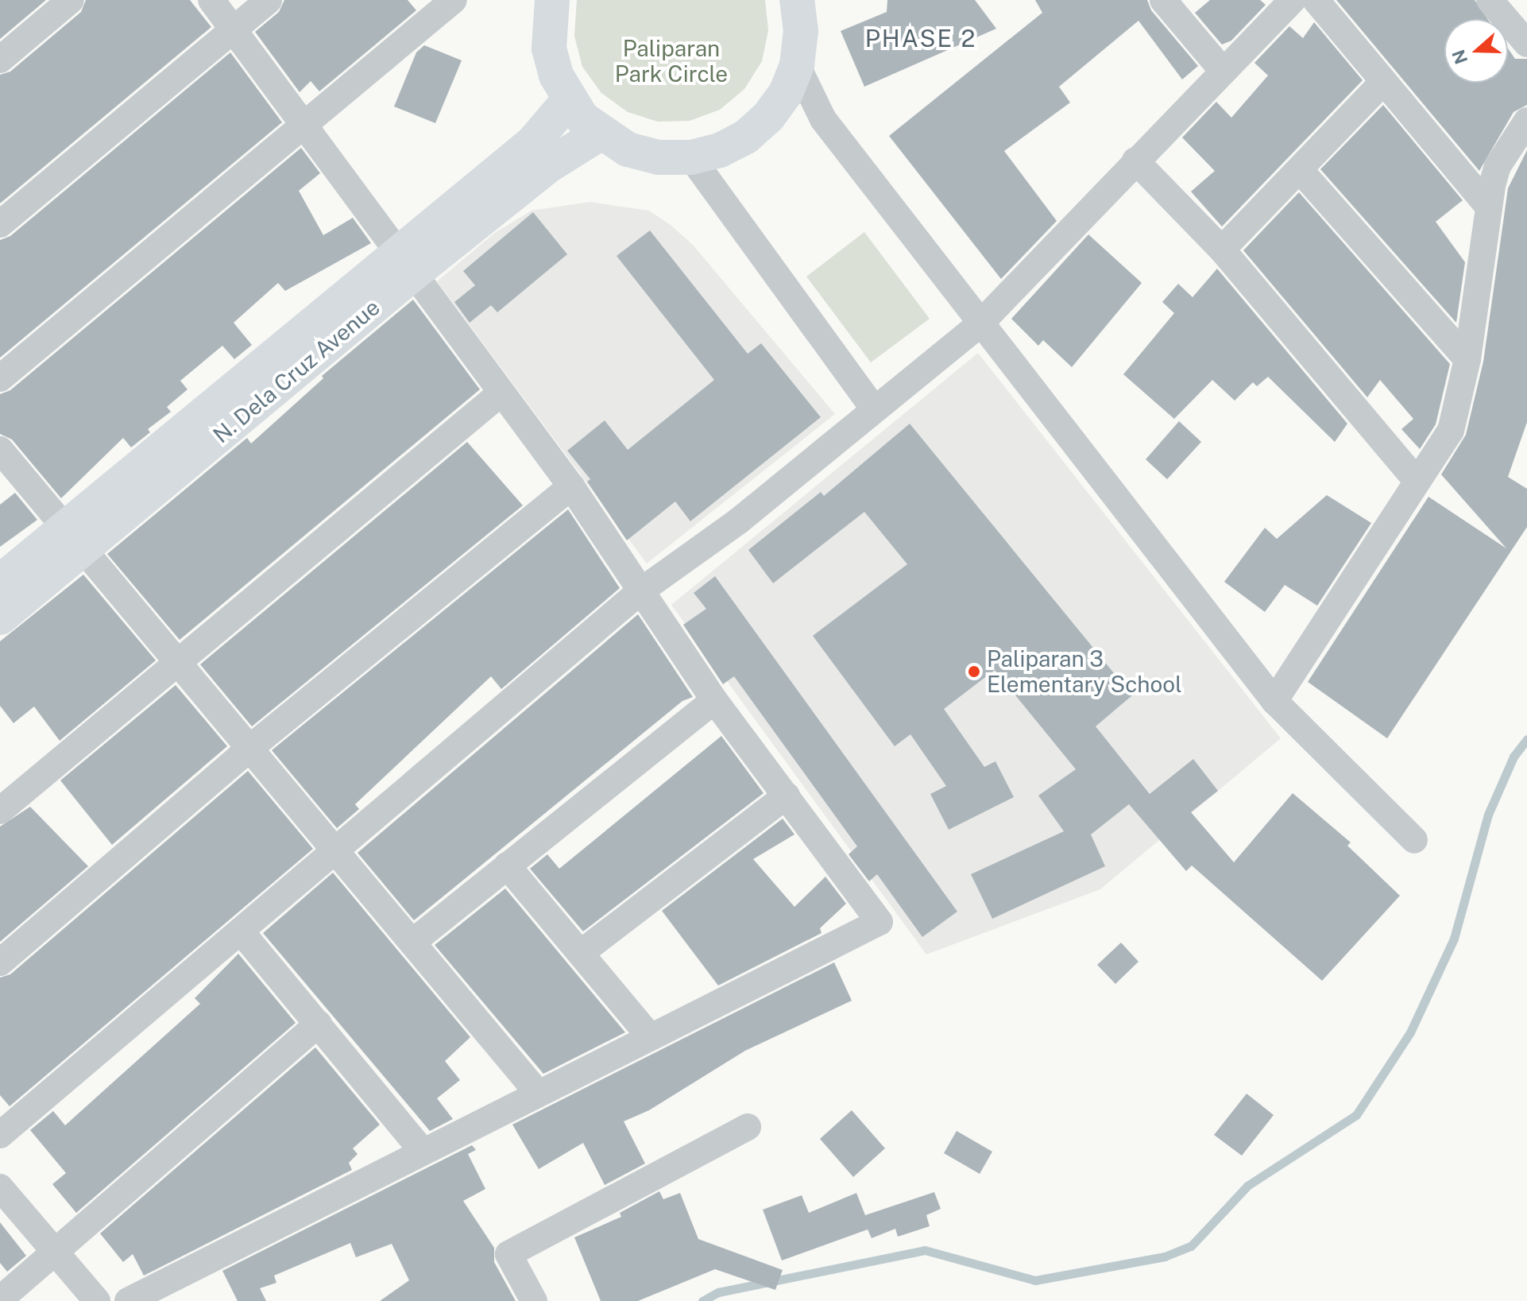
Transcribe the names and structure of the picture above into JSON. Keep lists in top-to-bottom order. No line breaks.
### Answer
{"streets":{"street":["N. Dela Cruz Avenue"]},"districts":["PHASE 2"],"parks":["Paliparan Park Circle"],"places":["Paliparan 3 Elementary School"],"north":"left"}
